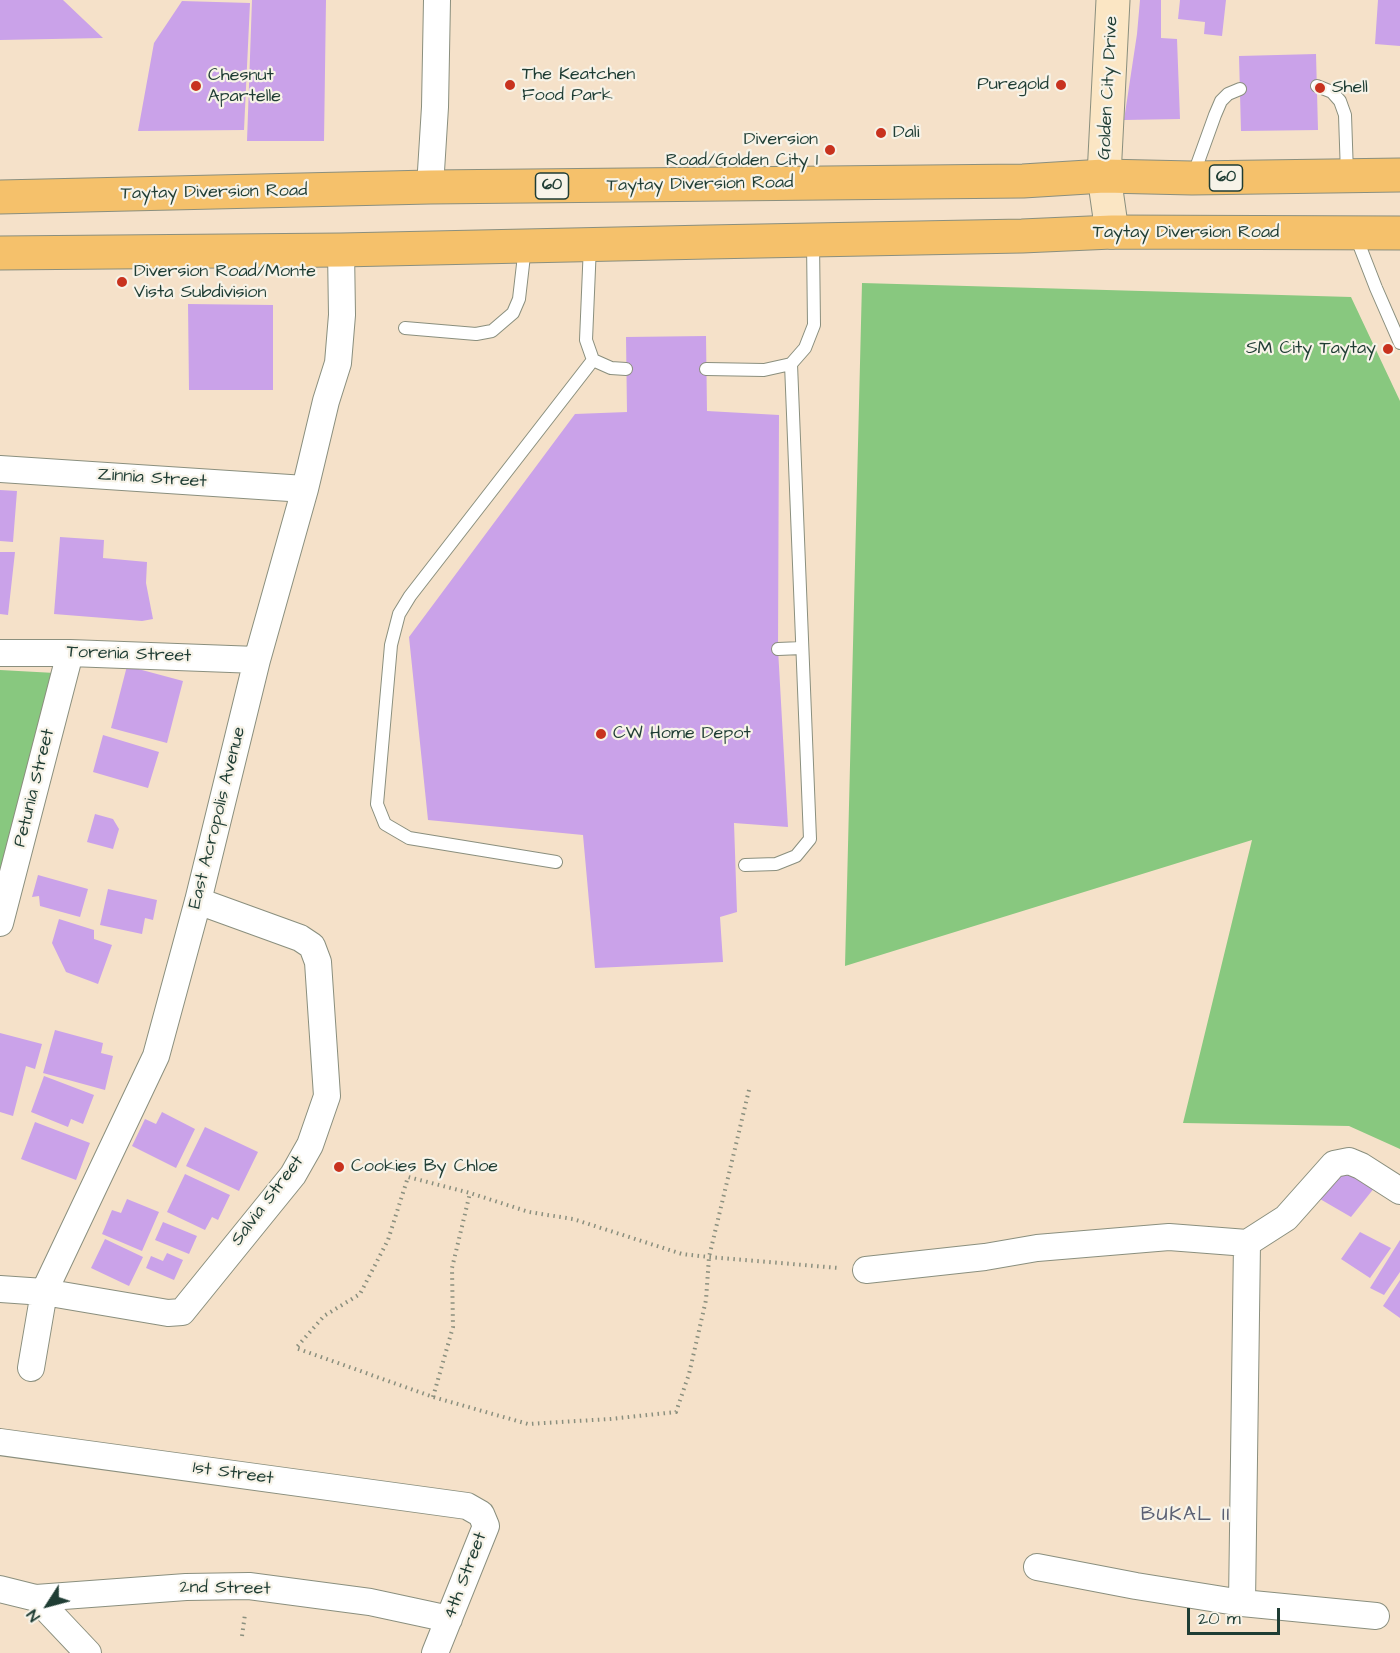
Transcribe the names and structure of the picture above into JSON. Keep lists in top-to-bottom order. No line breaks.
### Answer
{"streets":{"main road":["60","Taytay Diversion Road"],"street":["Golden City Drive","Zinnia Street","Torenia Street","Petunia Street","East Acropolis Avenue","Salvia Street","1st Street","4th Street","2nd Street"]},"crossings":[["Golden City Drive","Taytay Diversion Road"],["Taytay Diversion Road","East Acropolis Avenue"],["Zinnia Street","East Acropolis Avenue"],["Torenia Street","Petunia Street"],["Torenia Street","East Acropolis Avenue"],["East Acropolis Avenue","Salvia Street"],["1st Street","4th Street"],["4th Street","2nd Street"]],"districts":["BUKAL II"],"places":["The Keatchen Food Park","Puregold","Chesnut Apartelle","Shell","Dali","Diversion Road/Golden City 1","Diversion Road/Monte Vista Subdivision","SM City Taytay","CW Home Depot","Cookies By Chloe"],"scale_bar":"20 m","north":"bottom left"}
